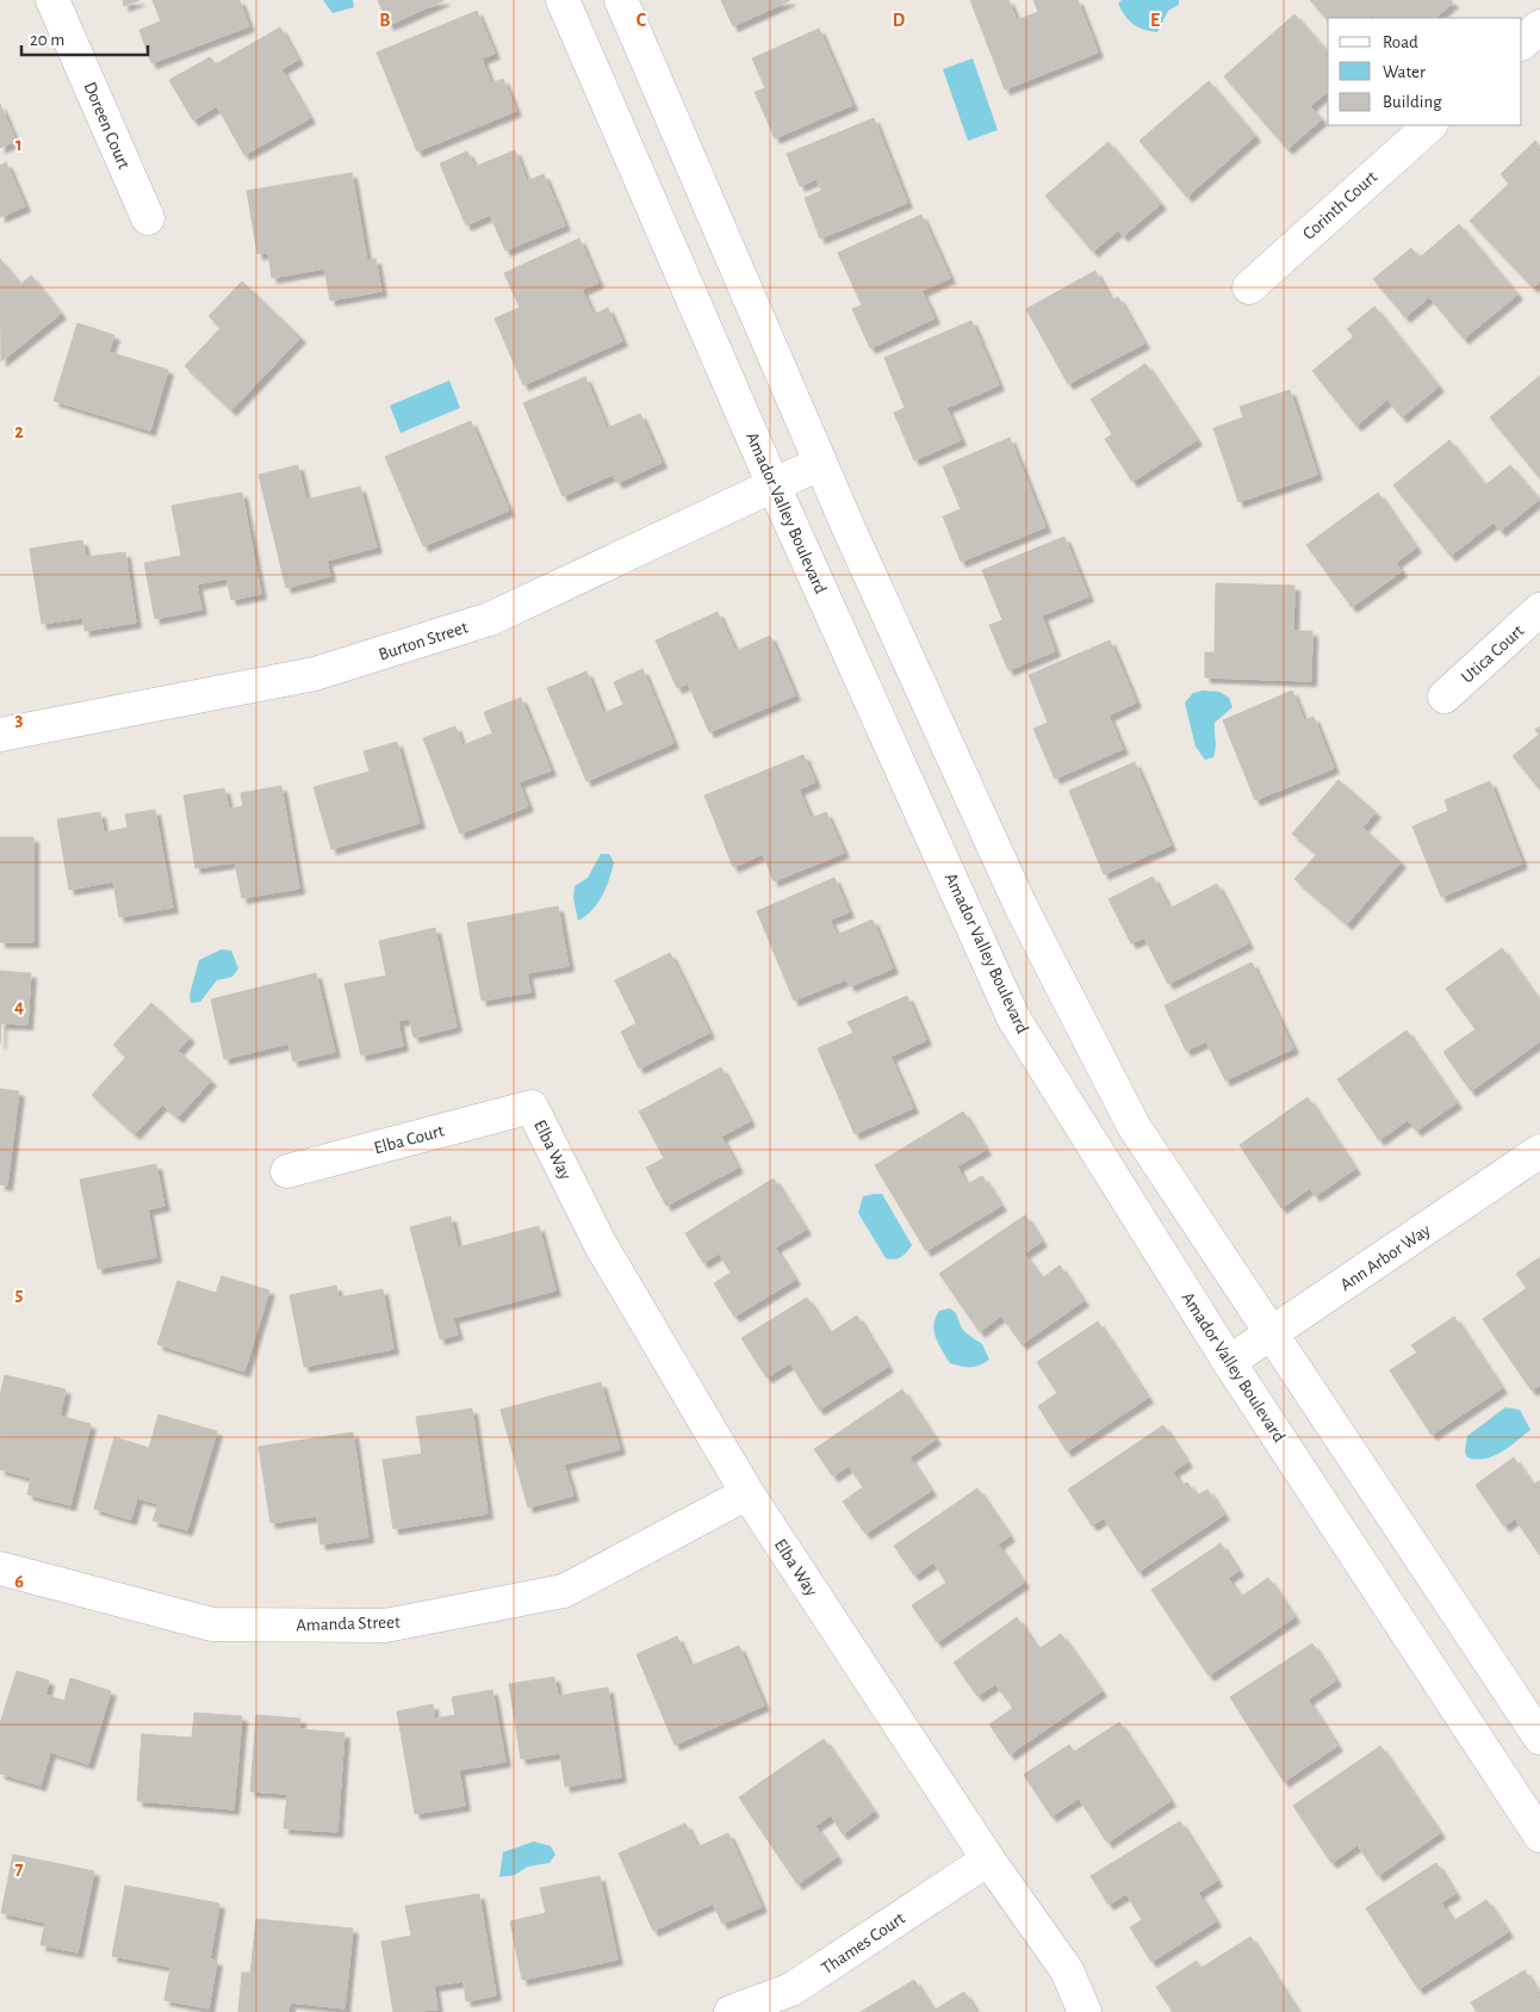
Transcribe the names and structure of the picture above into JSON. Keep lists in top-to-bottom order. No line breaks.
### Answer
{"streets":{"street":["Doreen Court","Corinth Court","Amador Valley Boulevard","Burton Street","Utica Court","Elba Court","Elba Way","Ann Arbor Way","Amanda Street","Thames Court"]},"crossings":[["Amador Valley Boulevard","Burton Street"],["Amador Valley Boulevard","Ann Arbor Way"],["Elba Court","Elba Way"],["Elba Way","Amanda Street"],["Elba Way","Thames Court"]],"legend":["Road","Water","Building"],"scale_bar":"20 m","grid":{"columns":["B","C","D","E"],"rows":["1","2","3","4","5","6","7"]}}
